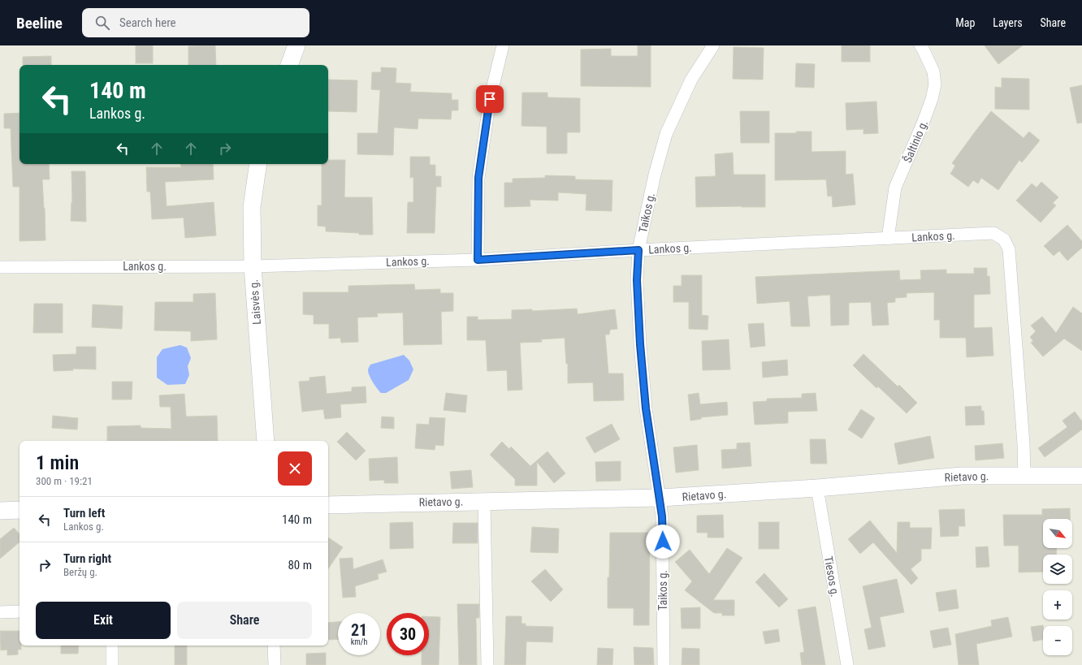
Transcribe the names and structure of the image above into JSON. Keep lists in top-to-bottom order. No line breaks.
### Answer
{"streets":{"main road":["Laisvės g.","Rietavo g."],"street":["Šaltinio g.","Taikos g.","Lankos g.","Tiesos g."]},"crossings":[["Šaltinio g.","Lankos g."],["Taikos g.","Lankos g."],["Taikos g.","Rietavo g."],["Lankos g.","Laisvės g."],["Lankos g.","Rietavo g."],["Rietavo g.","Tiesos g."]],"north":"bottom right","page":{"header":"Beeline","search":"Search here","nav":["Map","Layers","Share"],"turn":["140 m","Lankos g."],"heading":["1 min","300 m · 19:21"],"list":[{"name":"Turn left","note":"Lankos g.","value":"140 m"},{"name":"Turn right","note":"Beržų g.","value":"80 m"}],"map_buttons":["+","−"],"buttons":["Exit","Share"],"speed":"21 km/h","limit":"30"}}
